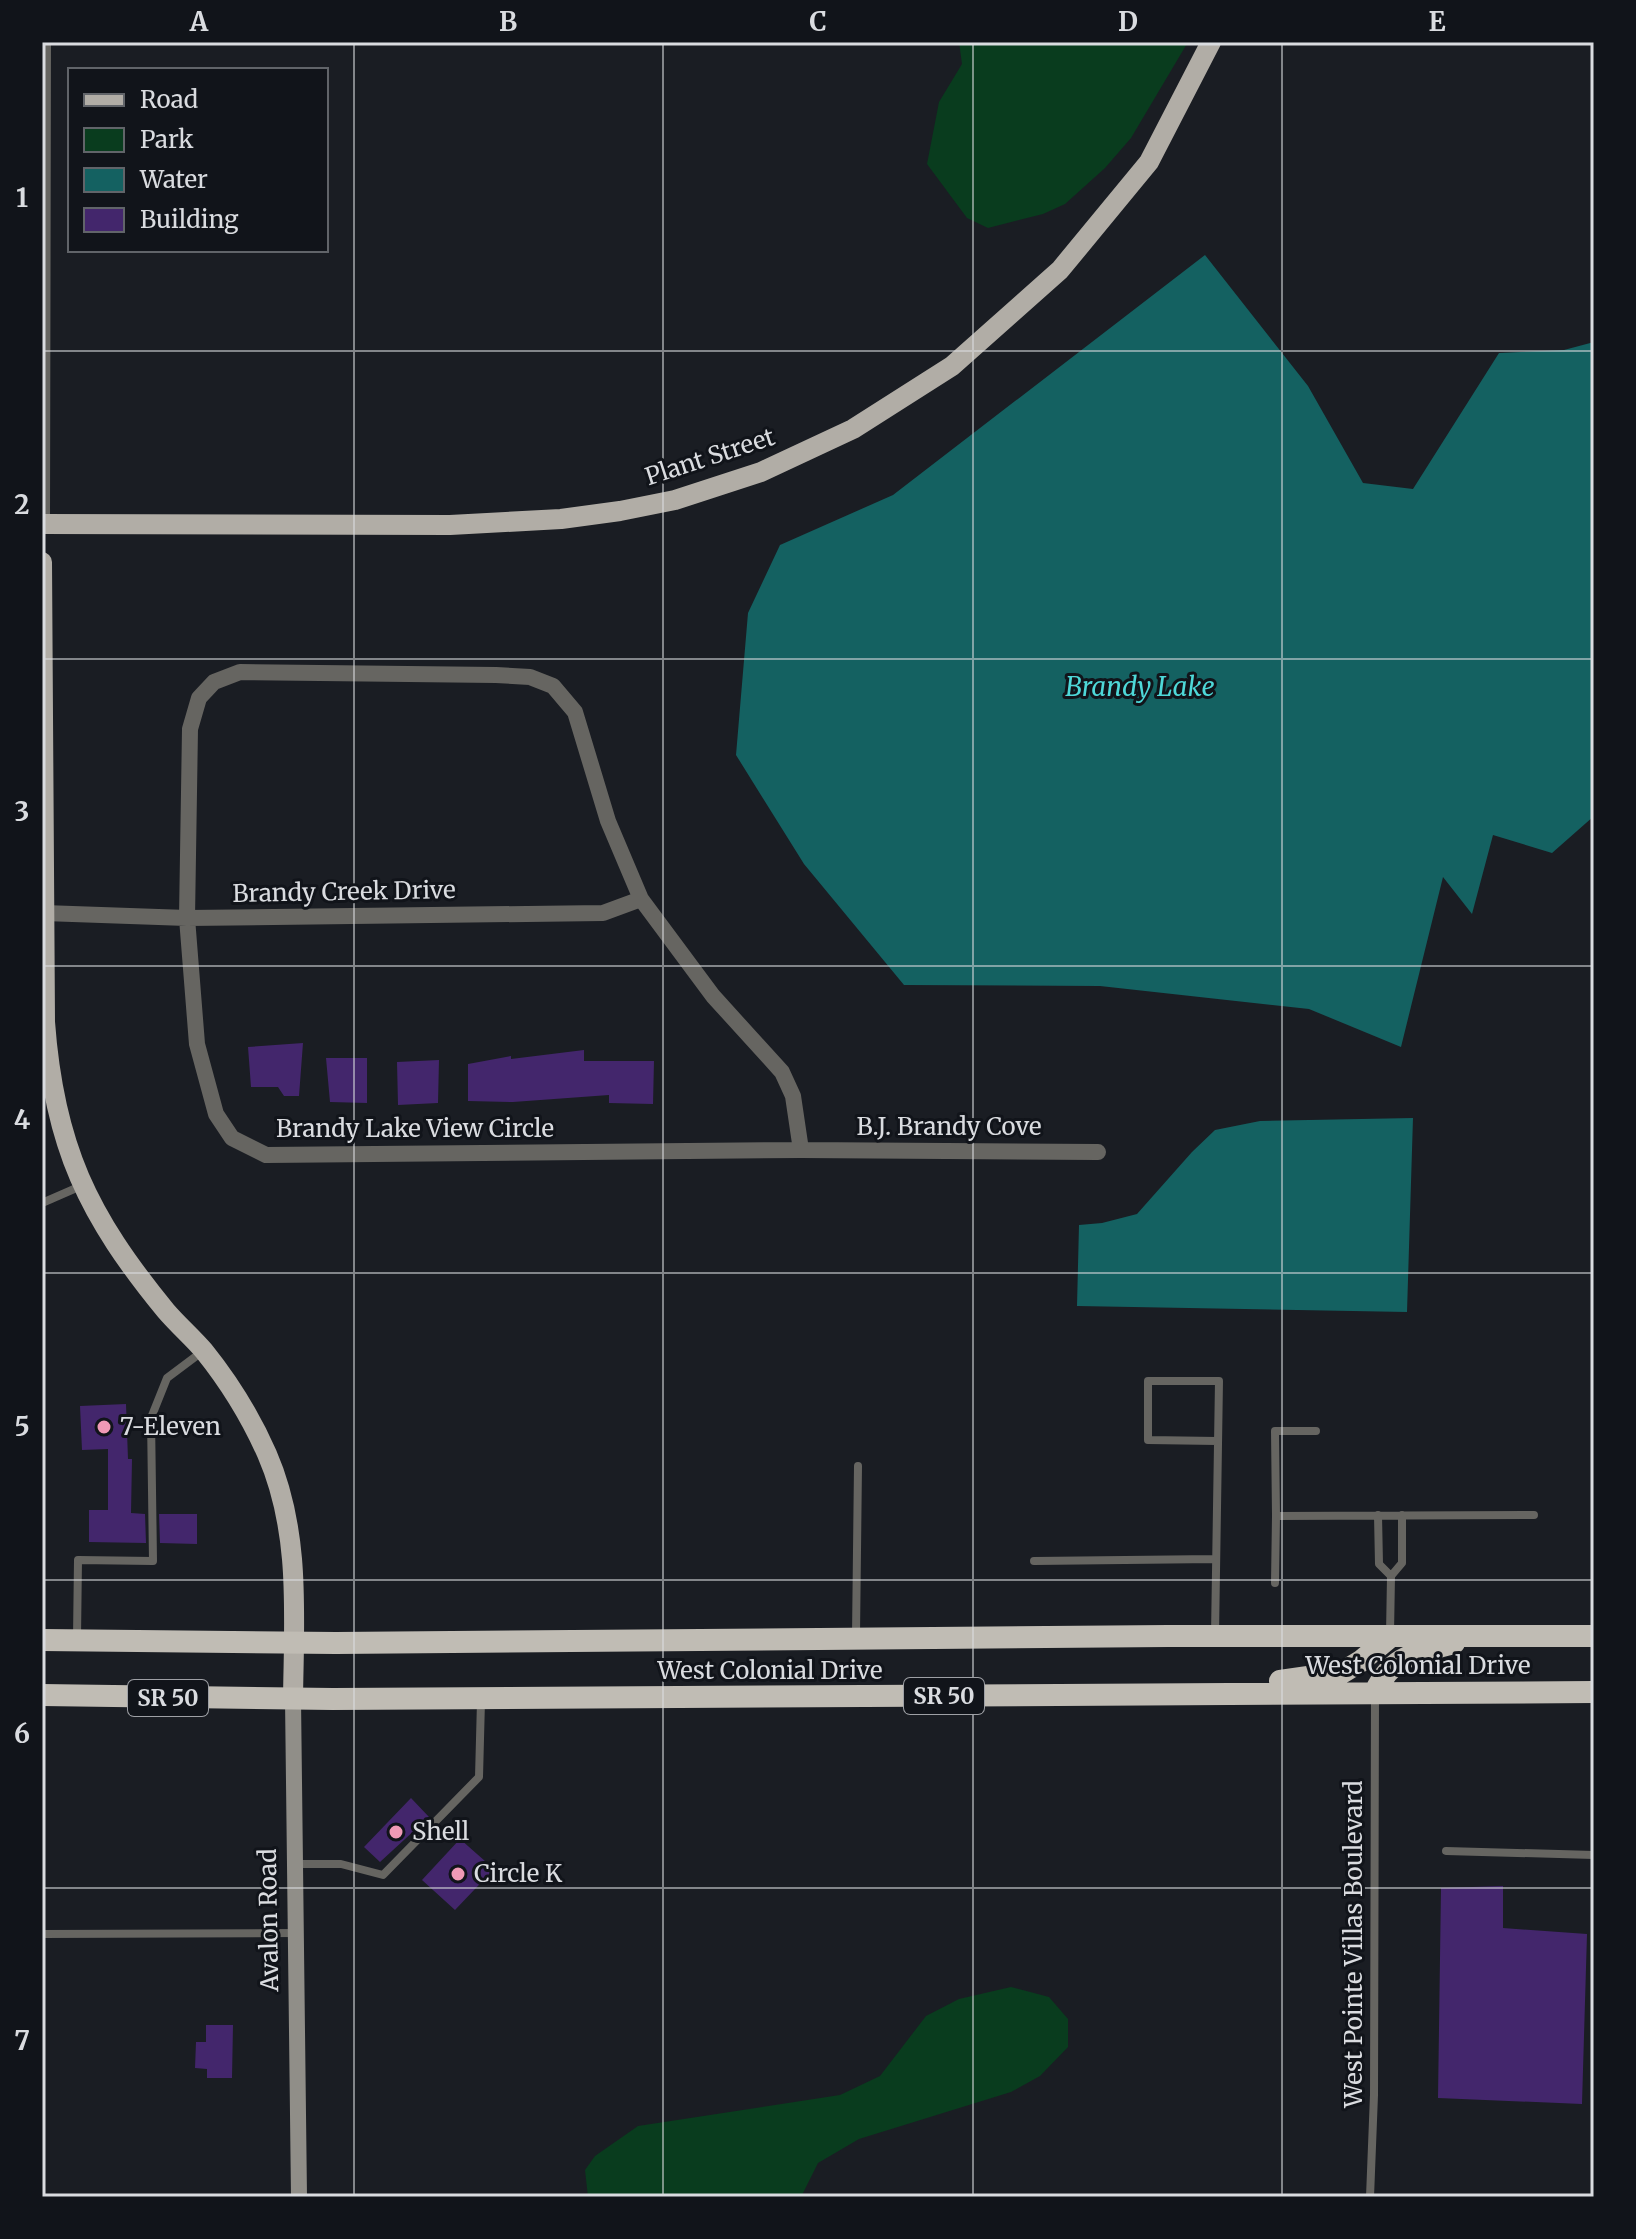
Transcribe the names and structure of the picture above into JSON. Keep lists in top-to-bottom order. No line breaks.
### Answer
{"streets":{"highway":["West Colonial Drive","SR 50"],"main road":["Plant Street","Avalon Road"],"street":["Brandy Creek Drive","B.J. Brandy Cove","Brandy Lake View Circle"],"lane":["West Pointe Villas Boulevard"]},"crossings":[["Brandy Creek Drive","Brandy Lake View Circle"],["Brandy Creek Drive","Avalon Road"],["B.J. Brandy Cove","Brandy Lake View Circle"],["West Colonial Drive","Avalon Road"],["West Colonial Drive","West Pointe Villas Boulevard"]],"water":["Brandy Lake"],"places":["7-Eleven","Shell","Circle K"],"legend":["Road","Park","Water","Building"],"grid":{"columns":["A","B","C","D","E"],"rows":["1","2","3","4","5","6","7"]}}
